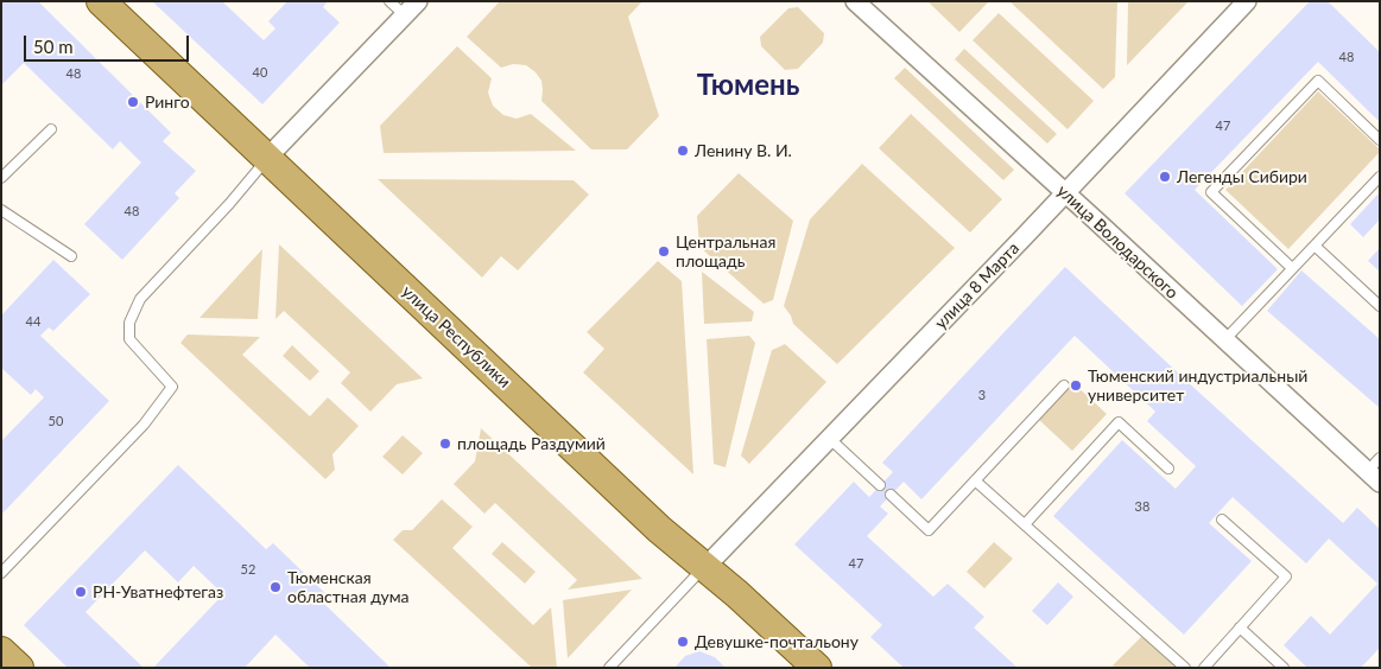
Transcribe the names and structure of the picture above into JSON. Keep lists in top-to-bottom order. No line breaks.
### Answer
{"streets":{"main road":["улица Республики"],"street":["улица Володарского","улица 8 Марта"]},"crossings":[["улица Володарского","улица 8 Марта"],["улица 8 Марта","улица Республики"]],"districts":["Тюмень"],"places":["Ринго","Ленину В. И.","Легенды Сибири","Центральная площадь","Тюменский индустриальный университет","площадь Раздумий","Тюменская областная дума","РН-Уватнефтегаз","Девушке-почтальону"],"house_numbers":["48","40","48","47","48","44","3","50","38","47","52"],"scale_bar":"50 m"}
